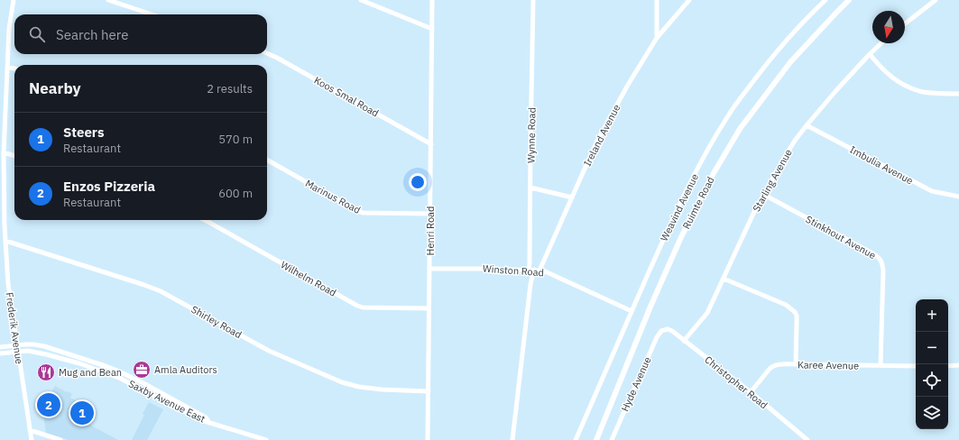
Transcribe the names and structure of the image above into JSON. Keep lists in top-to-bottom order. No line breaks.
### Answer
{"streets":{"main road":["Ruimte Road"],"street":["Koos Smal Road","Wynne Road","Ireland Avenue","Imbulia Avenue","Starling Avenue","Marinus Road","Weavind Avenue","Henri Road","Stinkhout Avenue","Winston Road","Wilhelm Road","Shirley Road","Frederik Avenue","Karee Avenue","Christopher Road","Hyde Avenue","Saxby Avenue East"]},"crossings":[["Koos Smal Road","Henri Road"],["Wynne Road","Winston Road"],["Ireland Avenue","Winston Road"],["Imbulia Avenue","Starling Avenue"],["Starling Avenue","Stinkhout Avenue"],["Starling Avenue","Christopher Road"],["Marinus Road","Henri Road"],["Weavind Avenue","Winston Road"],["Henri Road","Winston Road"],["Henri Road","Wilhelm Road"],["Henri Road","Shirley Road"],["Stinkhout Avenue","Karee Avenue"],["Shirley Road","Frederik Avenue"],["Frederik Avenue","Saxby Avenue East"],["Karee Avenue","Christopher Road"],["Christopher Road","Hyde Avenue"]],"places":{"office":["Amla Auditors"],"restaurant":["Mug and Bean"]},"north":"bottom","page":{"search":"Search here","heading":["Nearby","2 results"],"list":[{"mark":"1","name":"Steers","note":"Restaurant","value":"570 m"},{"mark":"2","name":"Enzos Pizzeria","note":"Restaurant","value":"600 m"}],"map_buttons":["+","−"],"pins":["2","1"]}}
